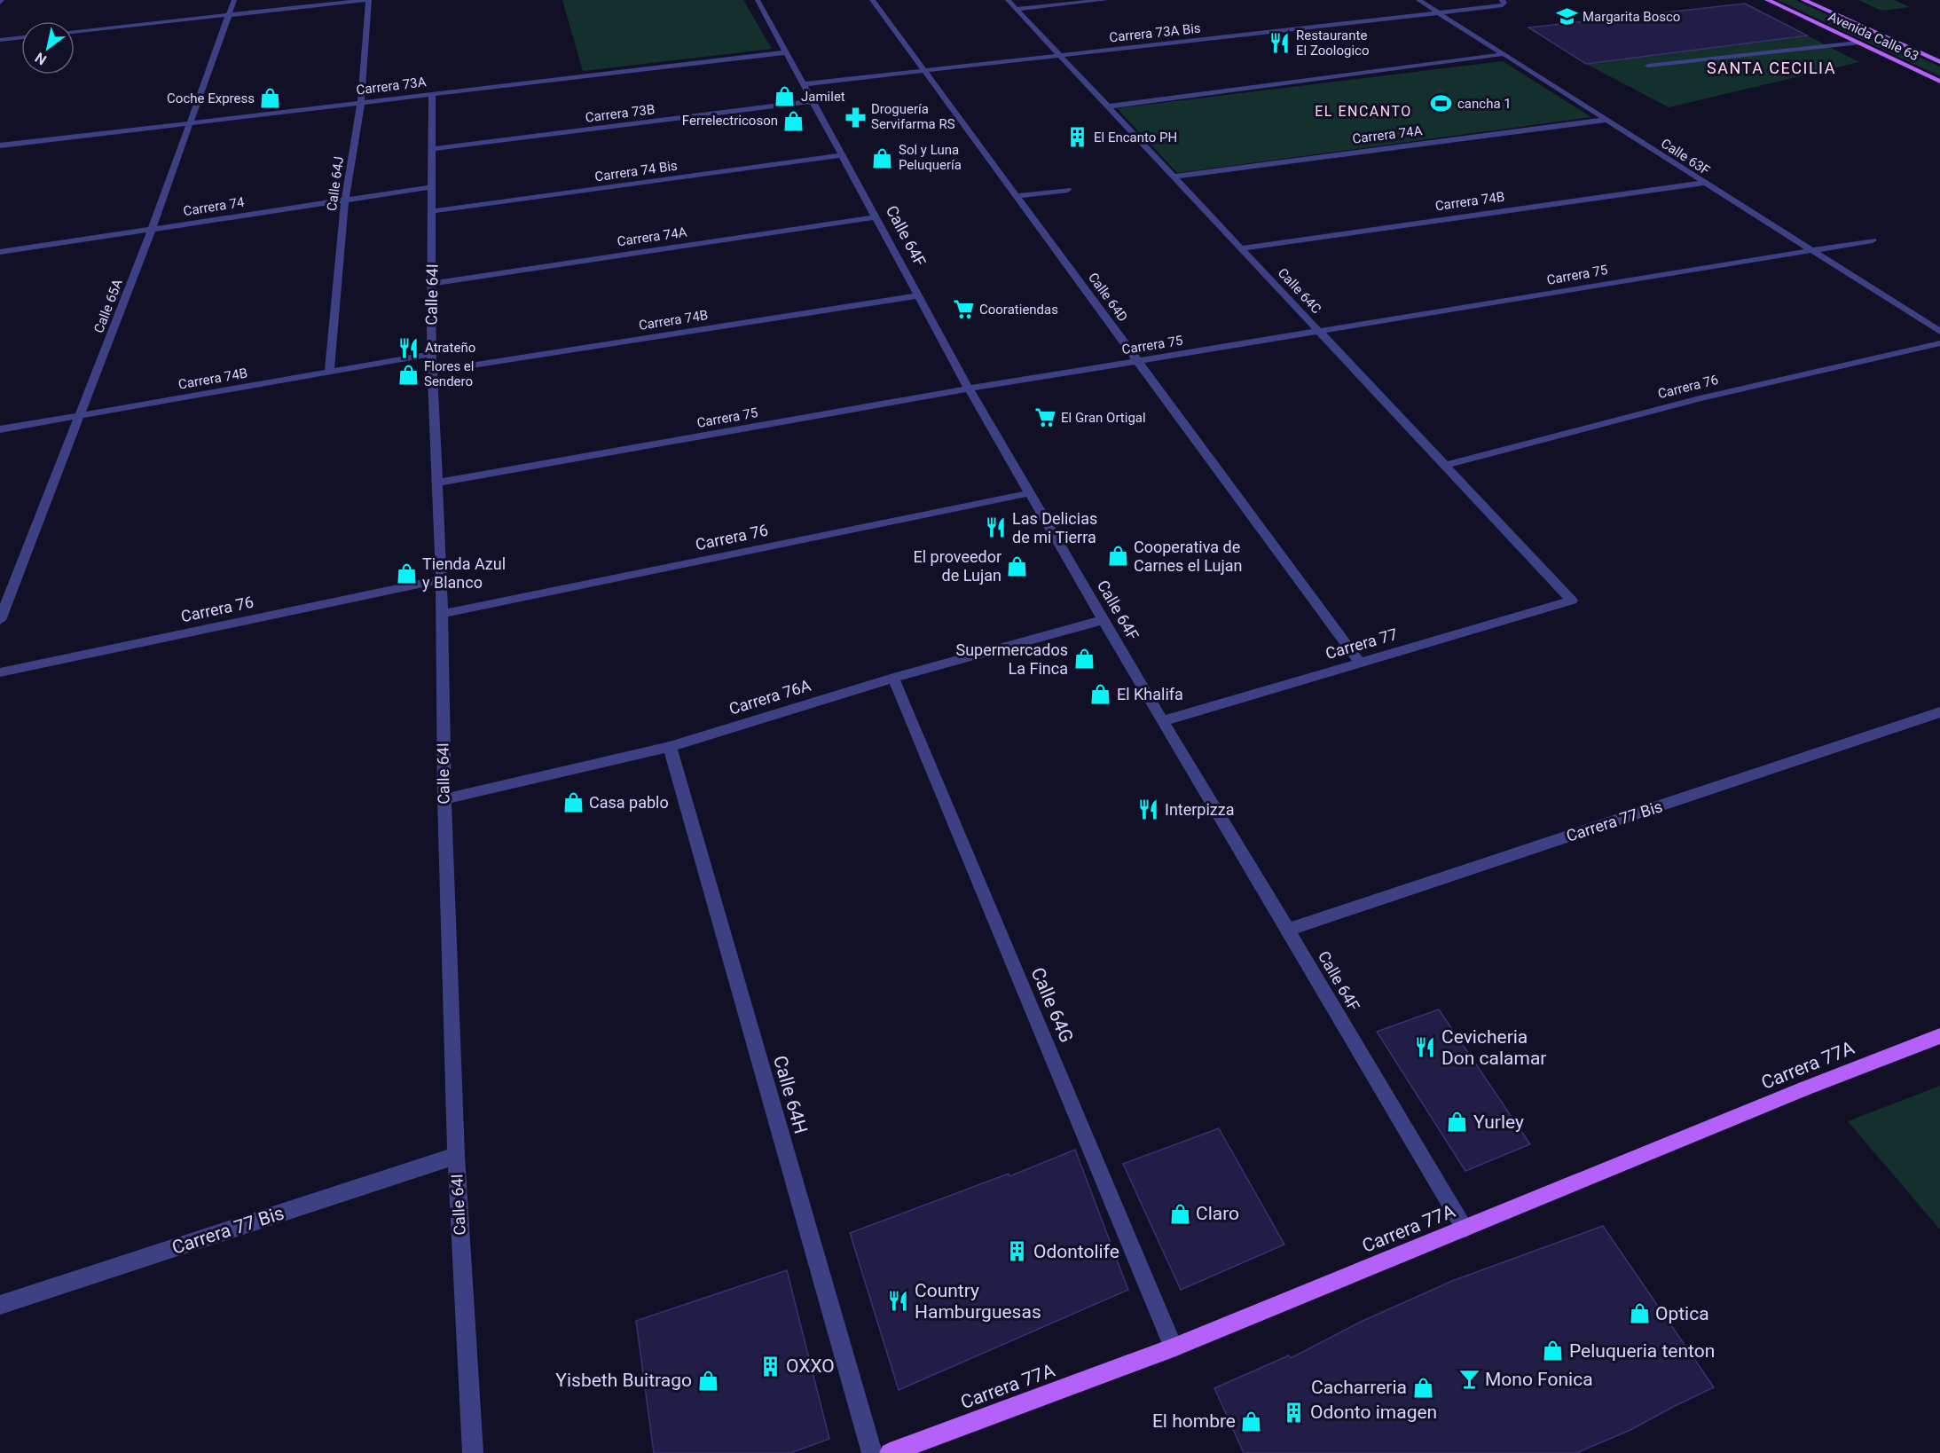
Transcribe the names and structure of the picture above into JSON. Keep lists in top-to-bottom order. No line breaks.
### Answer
{"streets":{"main road":["Avenida Calle 63","Carrera 77A"],"street":["Carrera 73A Bis","Carrera 73A","Carrera 73B","Carrera 74A","Calle 63F","Carrera 74 Bis","Calle 64J","Carrera 74B","Carrera 74","Calle 64F","Carrera 75","Calle 64C","Calle 64I","Calle 64D","Calle 65A","Carrera 76","Carrera 77","Carrera 76A","Carrera 77 Bis","Calle 64G","Calle 64H"]},"crossings":[["Carrera 73A Bis","Calle 63F"],["Carrera 73A Bis","Calle 64F"],["Carrera 73A Bis","Calle 64C"],["Carrera 73A Bis","Calle 64D"],["Carrera 73A","Calle 64J"],["Carrera 73A","Calle 64F"],["Carrera 73A","Calle 64I"],["Carrera 73A","Calle 65A"],["Carrera 73B","Calle 64F"],["Carrera 73B","Calle 64I"],["Carrera 74A","Calle 63F"],["Carrera 74A","Calle 64F"],["Carrera 74A","Calle 64C"],["Carrera 74A","Calle 64I"],["Calle 63F","Carrera 74B"],["Calle 63F","Carrera 75"],["Carrera 74 Bis","Calle 64F"],["Carrera 74 Bis","Calle 64I"],["Calle 64J","Carrera 74B"],["Calle 64J","Carrera 74"],["Carrera 74B","Calle 64F"],["Carrera 74B","Calle 64C"],["Carrera 74B","Calle 64I"],["Carrera 74B","Calle 65A"],["Carrera 74","Calle 64I"],["Carrera 74","Calle 65A"],["Calle 64F","Carrera 75"],["Calle 64F","Carrera 76"],["Calle 64F","Carrera 77"],["Calle 64F","Carrera 76A"],["Calle 64F","Carrera 77 Bis"],["Calle 64F","Carrera 77A"],["Carrera 75","Calle 64C"],["Carrera 75","Calle 64I"],["Carrera 75","Calle 64D"],["Calle 64C","Carrera 76"],["Calle 64C","Carrera 77"],["Calle 64I","Carrera 76"],["Calle 64I","Carrera 76A"],["Calle 64I","Carrera 77 Bis"],["Calle 64D","Carrera 77"],["Carrera 76A","Calle 64G"],["Carrera 76A","Calle 64H"],["Calle 64G","Carrera 77A"]],"districts":["SANTA CECILIA","EL ENCANTO"],"places":{"school or university":["Margarita Bosco"],"restaurant":["Restaurante El Zoologico","Atrateño","Las Delicias de mi Tierra","Interpizza","Cevicheria Don calamar","Country Hamburguesas"],"shop":["Jamilet","Coche Express","Ferrelectricoson","Sol y Luna Peluquería","Flores el Sendero","Cooperativa de Carnes el Lujan","El proveedor de Lujan","Tienda Azul y Blanco","Supermercados La Finca","El Khalifa","Casa pablo","Yurley","Claro","Optica","Peluqueria tenton","Yisbeth Buitrago","Cacharreria","El hombre"],"sports":["cancha 1"],"pharmacy":["Droguería Servifarma RS"],"building":["El Encanto PH","Odontolife","OXXO","Odonto imagen"],"supermarket":["Cooratiendas","El Gran Ortigal"],"bar":["Mono Fonica"]},"north":"bottom left"}
